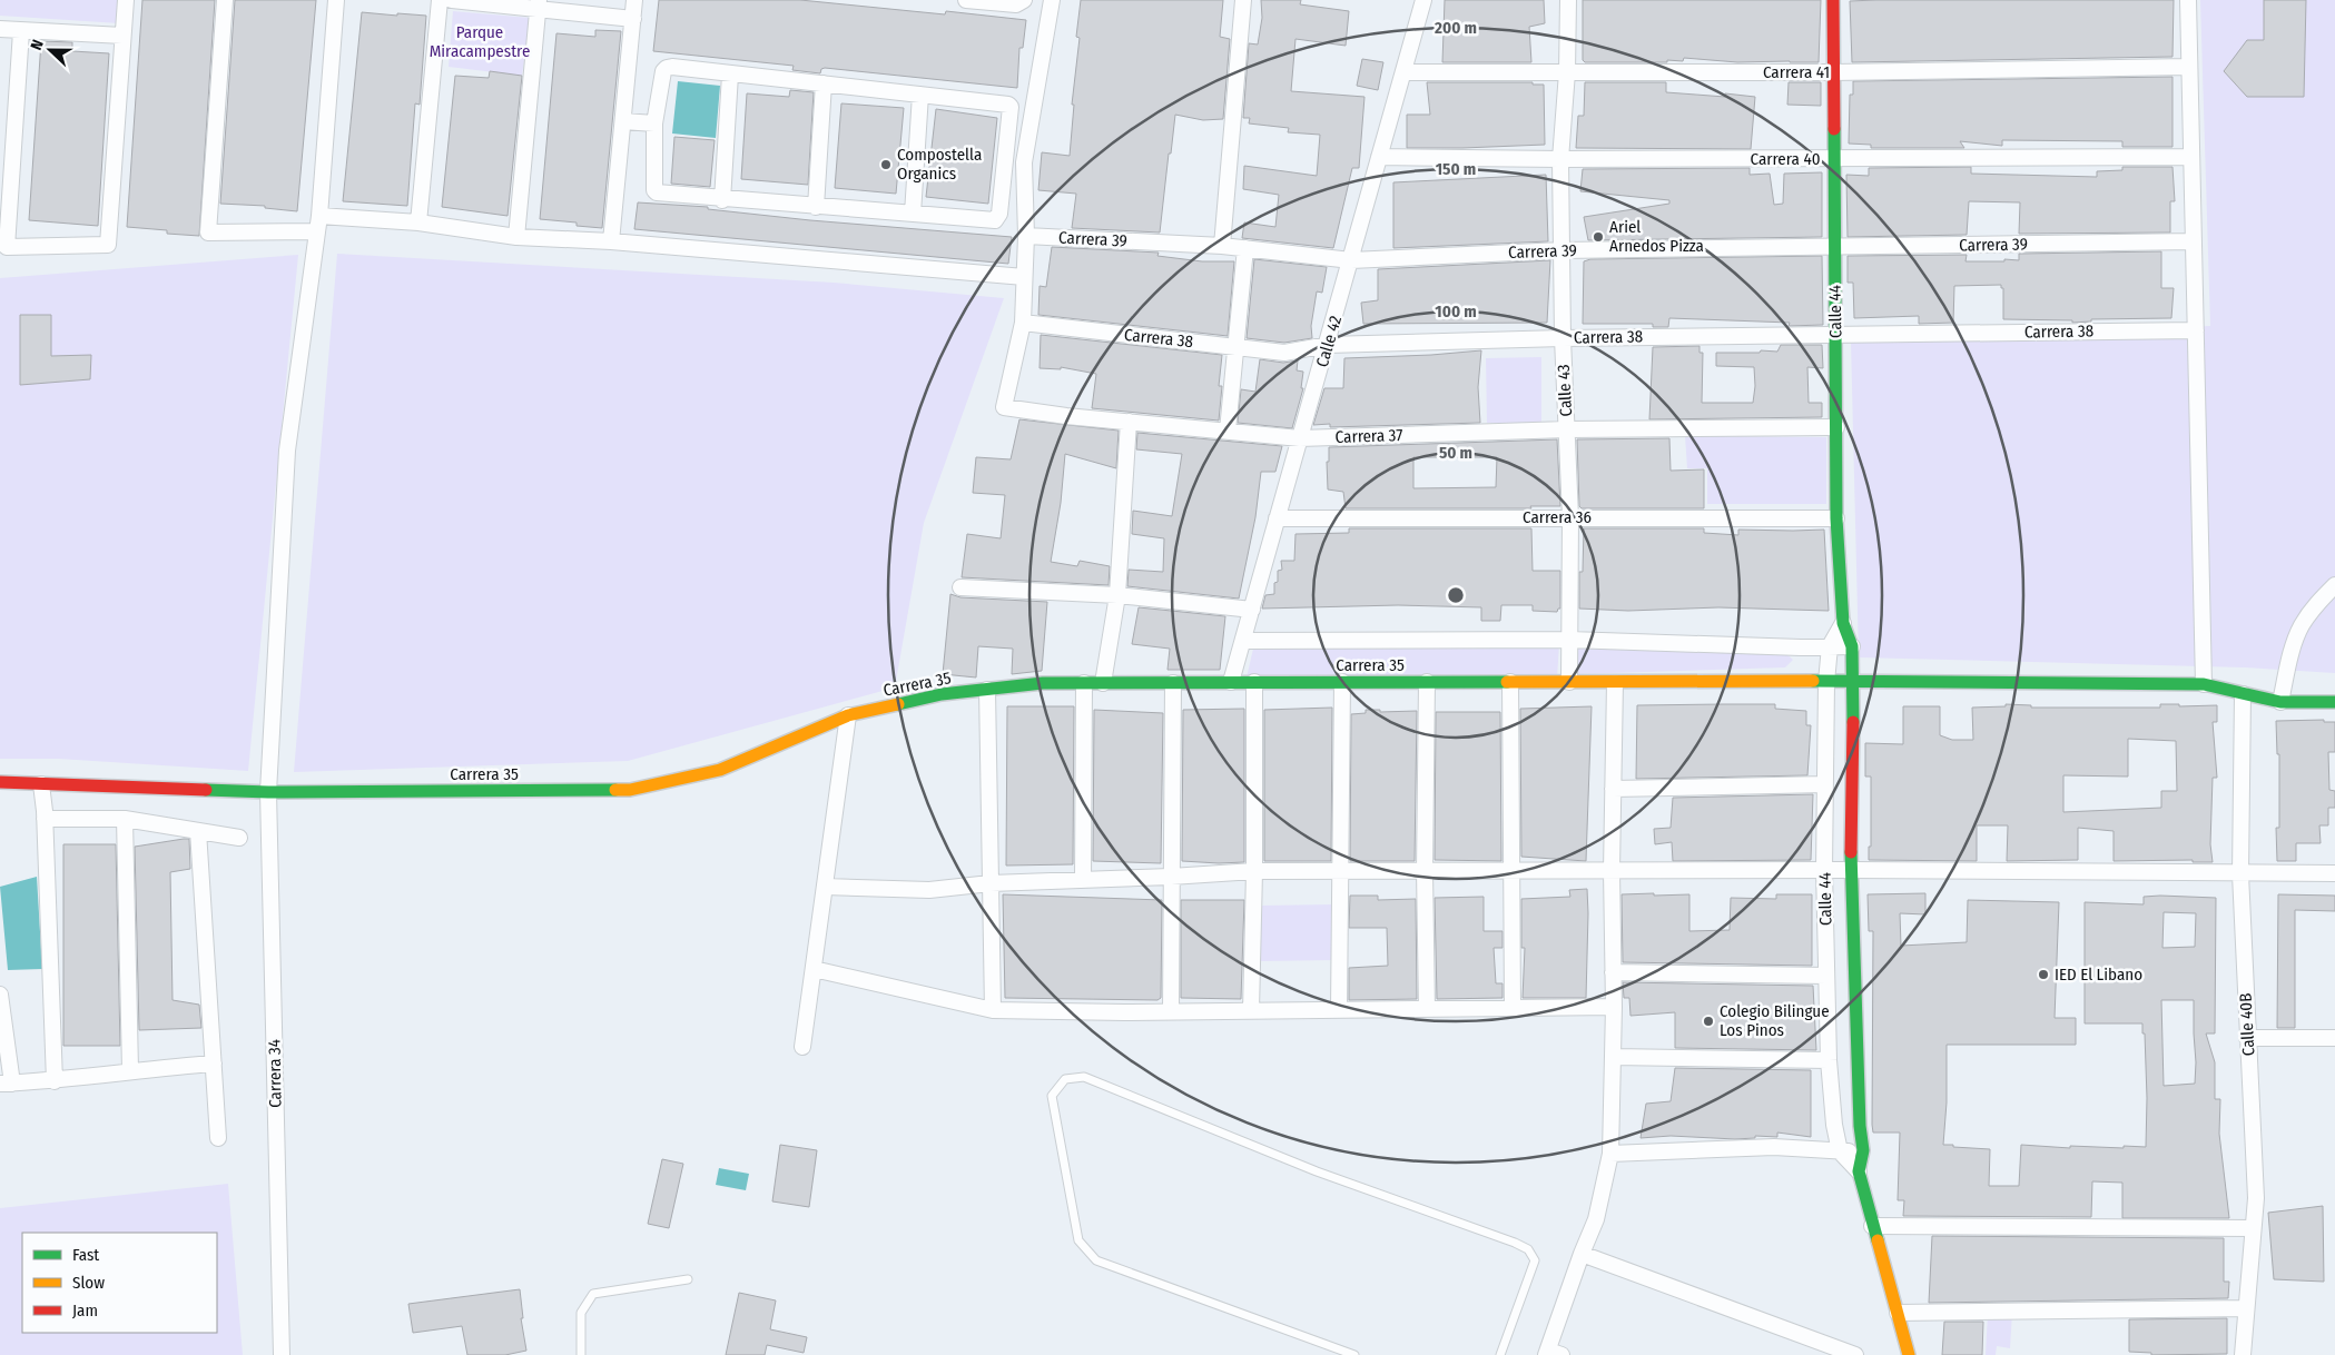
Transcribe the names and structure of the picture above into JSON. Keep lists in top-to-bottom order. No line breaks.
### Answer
{"streets":{"street":["Carrera 41","Carrera 40","Carrera 39","Calle 44","Carrera 38","Calle 42","Calle 43","Carrera 37","Carrera 36","Carrera 35","Calle 40B","Carrera 34"]},"crossings":[["Carrera 41","Calle 44"],["Carrera 41","Calle 42"],["Carrera 41","Calle 43"],["Carrera 40","Calle 44"],["Carrera 40","Calle 42"],["Carrera 40","Calle 43"],["Carrera 39","Calle 44"],["Carrera 39","Calle 42"],["Carrera 39","Calle 43"],["Calle 44","Carrera 38"],["Calle 44","Carrera 37"],["Calle 44","Carrera 36"],["Calle 44","Carrera 35"],["Carrera 38","Calle 42"],["Carrera 38","Calle 43"],["Carrera 38","Carrera 37"],["Calle 42","Carrera 37"],["Calle 42","Carrera 36"],["Calle 42","Carrera 35"],["Calle 43","Carrera 37"],["Calle 43","Carrera 36"],["Calle 43","Carrera 35"],["Carrera 35","Calle 40B"],["Carrera 35","Carrera 34"]],"parks":["Parque Miracampestre"],"places":["Compostella Organics","Ariel Arnedos Pizza","IED El Libano","Colegio Bilingue Los Pinos"],"legend":["Fast","Slow","Jam"],"north":"left","rings":["200 m","150 m","100 m","50 m"]}
